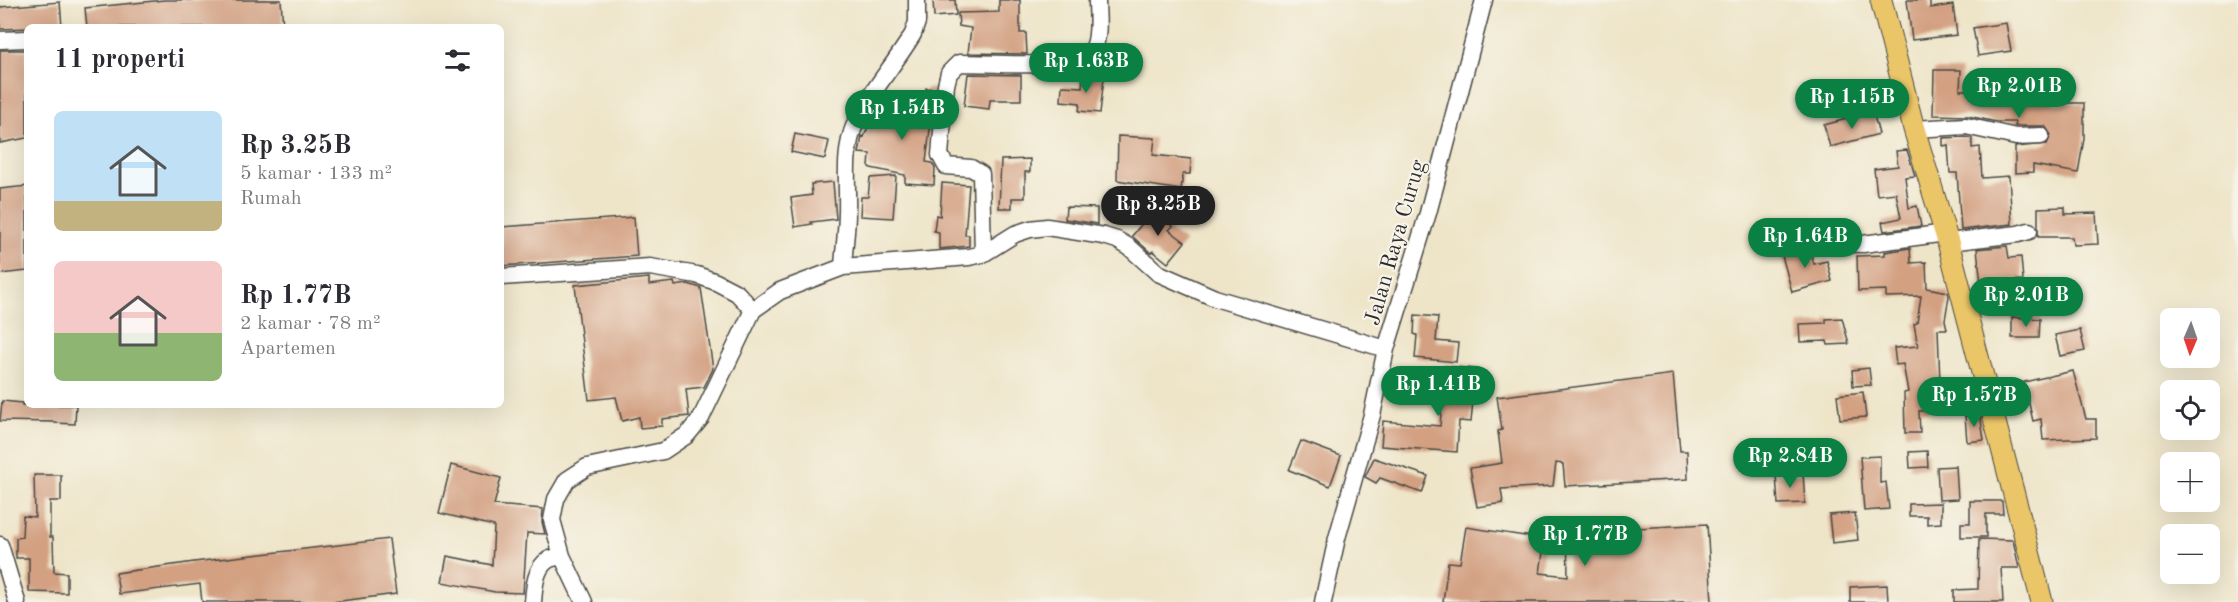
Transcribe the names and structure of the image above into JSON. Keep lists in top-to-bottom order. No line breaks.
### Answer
{"streets":{"street":["Jalan Raya Curug"]},"north":"bottom","page":{"heading":"11 properti","price":["Rp 1.63B","Rp 2.01B","Rp 1.15B","Rp 1.54B","Rp 3.25B","Rp 1.64B","Rp 2.01B","Rp 1.41B","Rp 1.57B","Rp 2.84B","Rp 1.77B"],"list":[{"name":"Rp 3.25B","note":"5 kamar · 133 m² · Rumah"},{"name":"Rp 1.77B","note":"2 kamar · 78 m² · Apartemen"}],"map_buttons":["+","−"]}}
